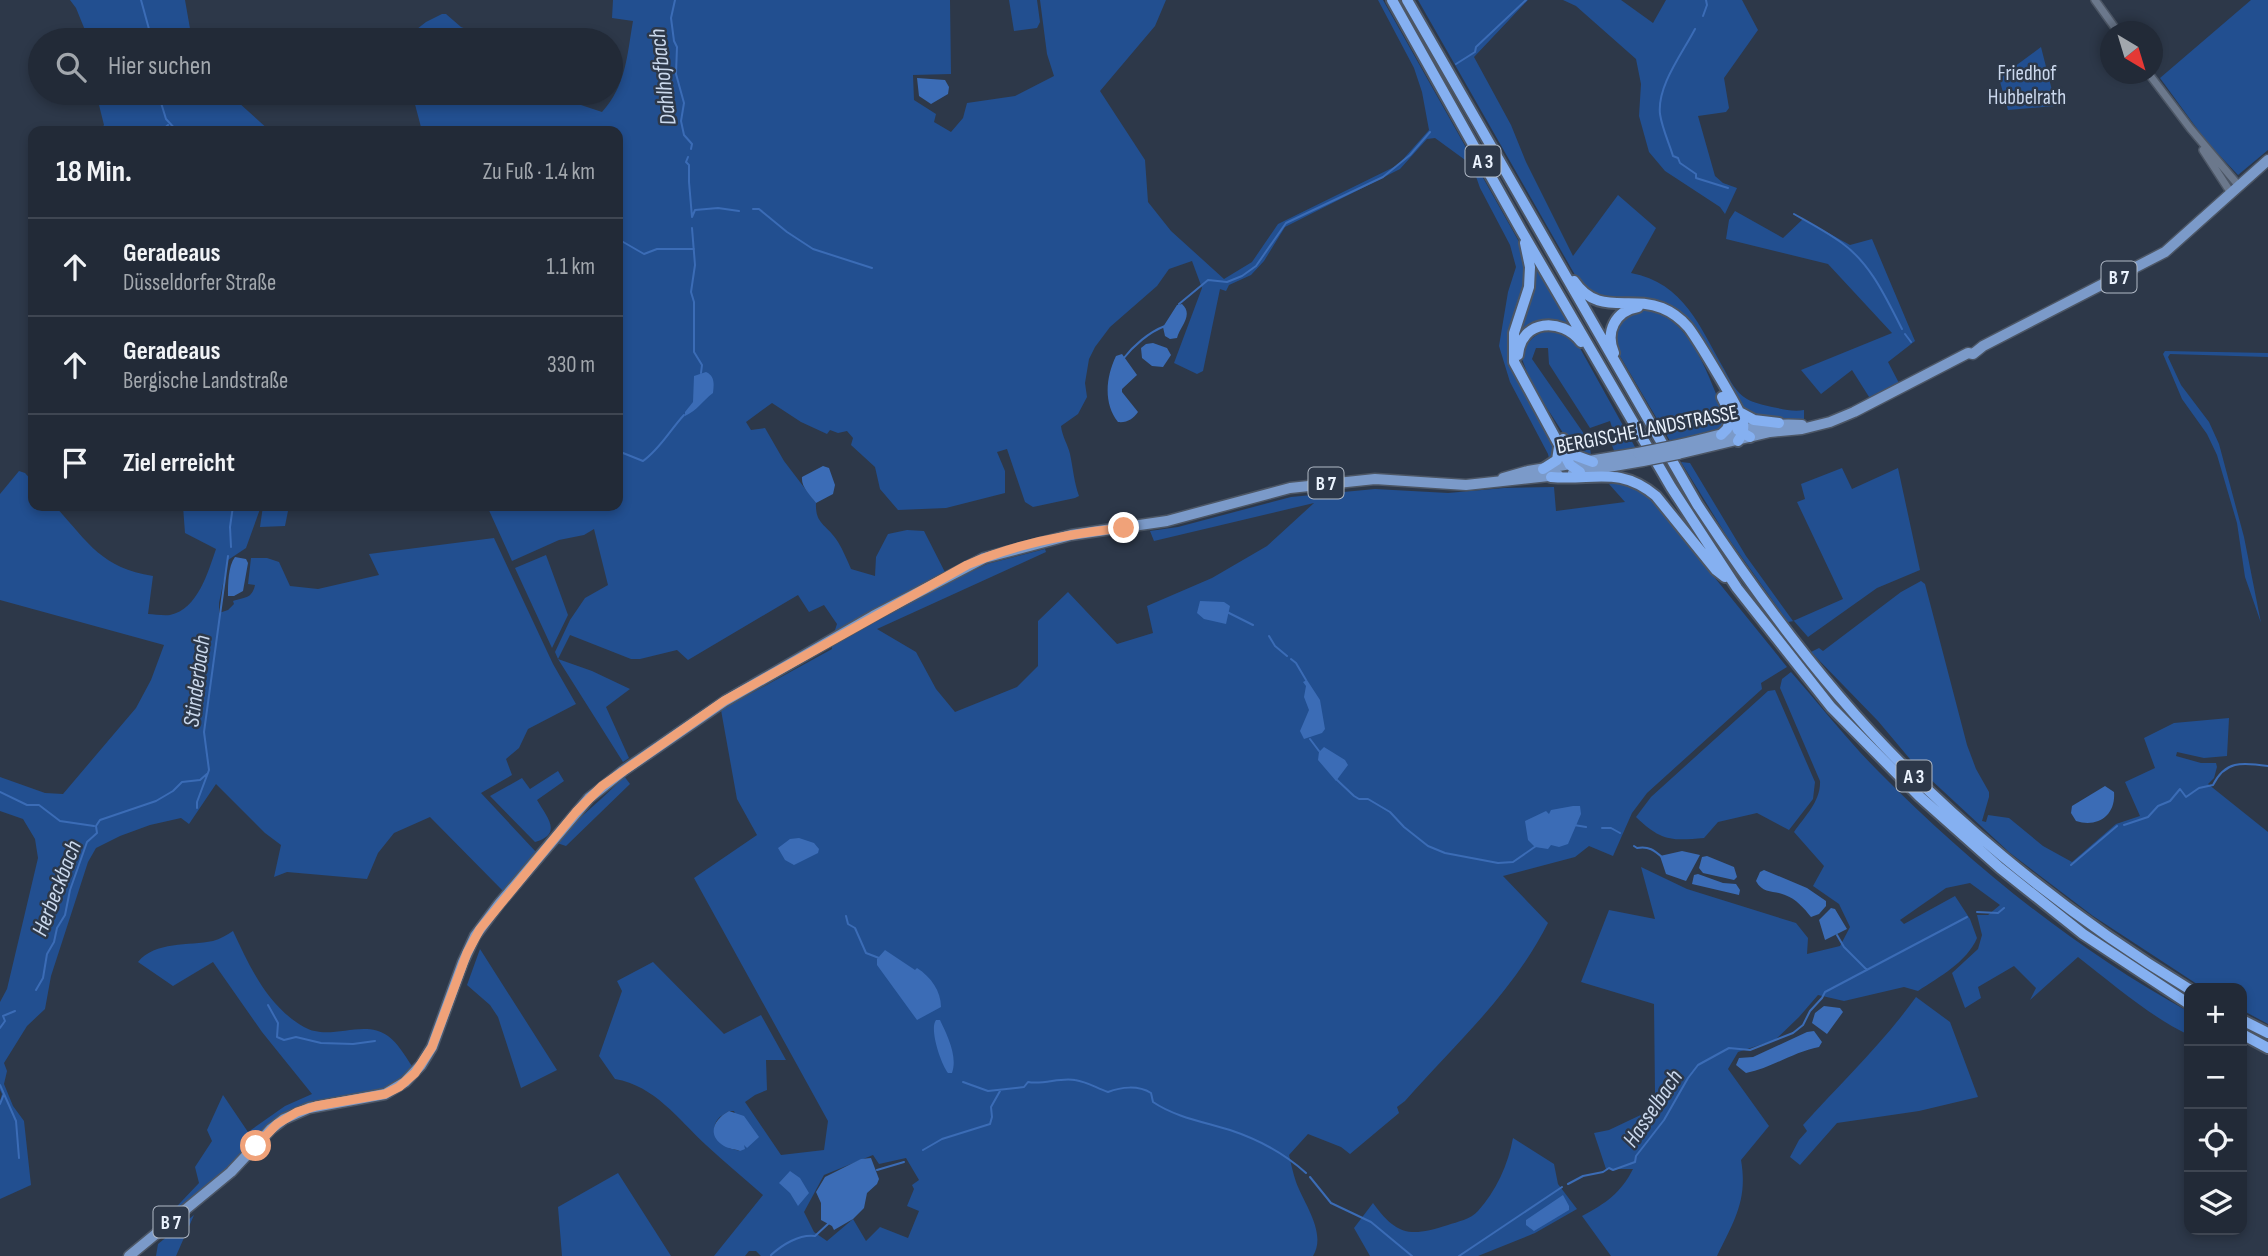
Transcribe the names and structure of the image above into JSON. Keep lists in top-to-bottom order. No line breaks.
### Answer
{"streets":{"highway":["A 3"],"main road":["B 7","BERGISCHE LANDSTRASSE"]},"water":["Dahlhofbach","Stinderbach","Herbeckbach","Hasselbach"],"parks":["Friedhof Hubbelrath"],"north":"bottom right","page":{"search":"Hier suchen","heading":["18 Min.","Zu Fuß · 1.4 km"],"list":[["Geradeaus","Düsseldorfer Straße","1.1 km"],["Geradeaus","Bergische Landstraße","330 m"],"Ziel erreicht"],"map_buttons":["+","−"]}}
